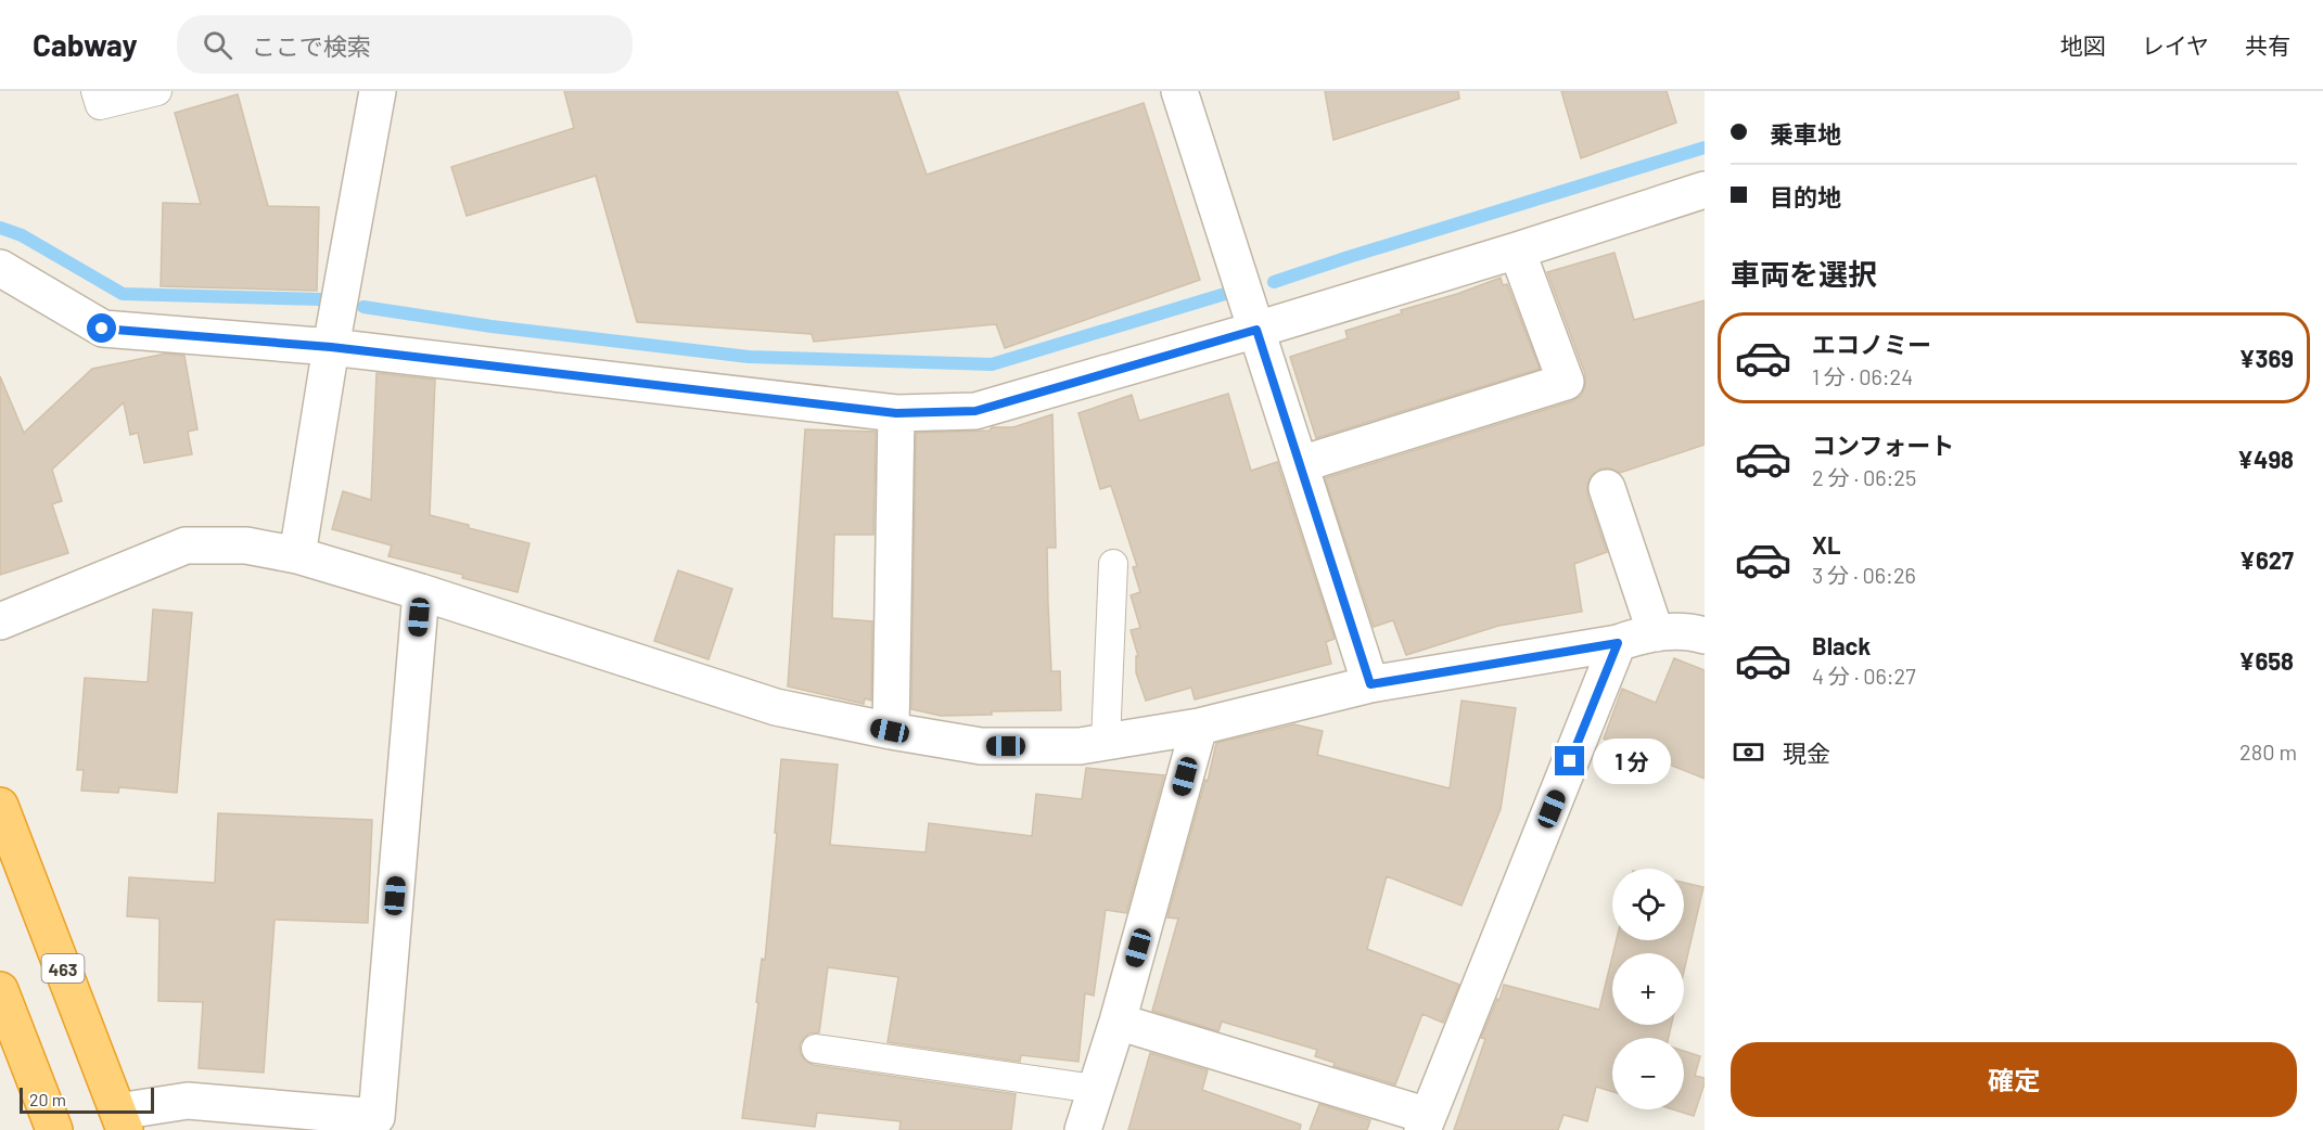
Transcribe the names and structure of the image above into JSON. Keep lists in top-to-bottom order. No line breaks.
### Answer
{"streets":{"highway":["463"]},"scale_bar":"20 m","page":{"header":"Cabway","search":"ここで検索","nav":["地図","レイヤ","共有"],"banner":["乗車地","目的地"],"heading":"車両を選択","list":[{"name":"エコノミー","note":"1 分 · 06:24","value":"¥369"},{"name":"コンフォート","note":"2 分 · 06:25","value":"¥498"},{"name":"XL","note":"3 分 · 06:26","value":"¥627"},{"name":"Black","note":"4 分 · 06:27","value":"¥658"}],"pay":["現金","280 m"],"bubble":"1 分","map_buttons":["+","−"],"buttons":"確定","scale":"20 m"}}
